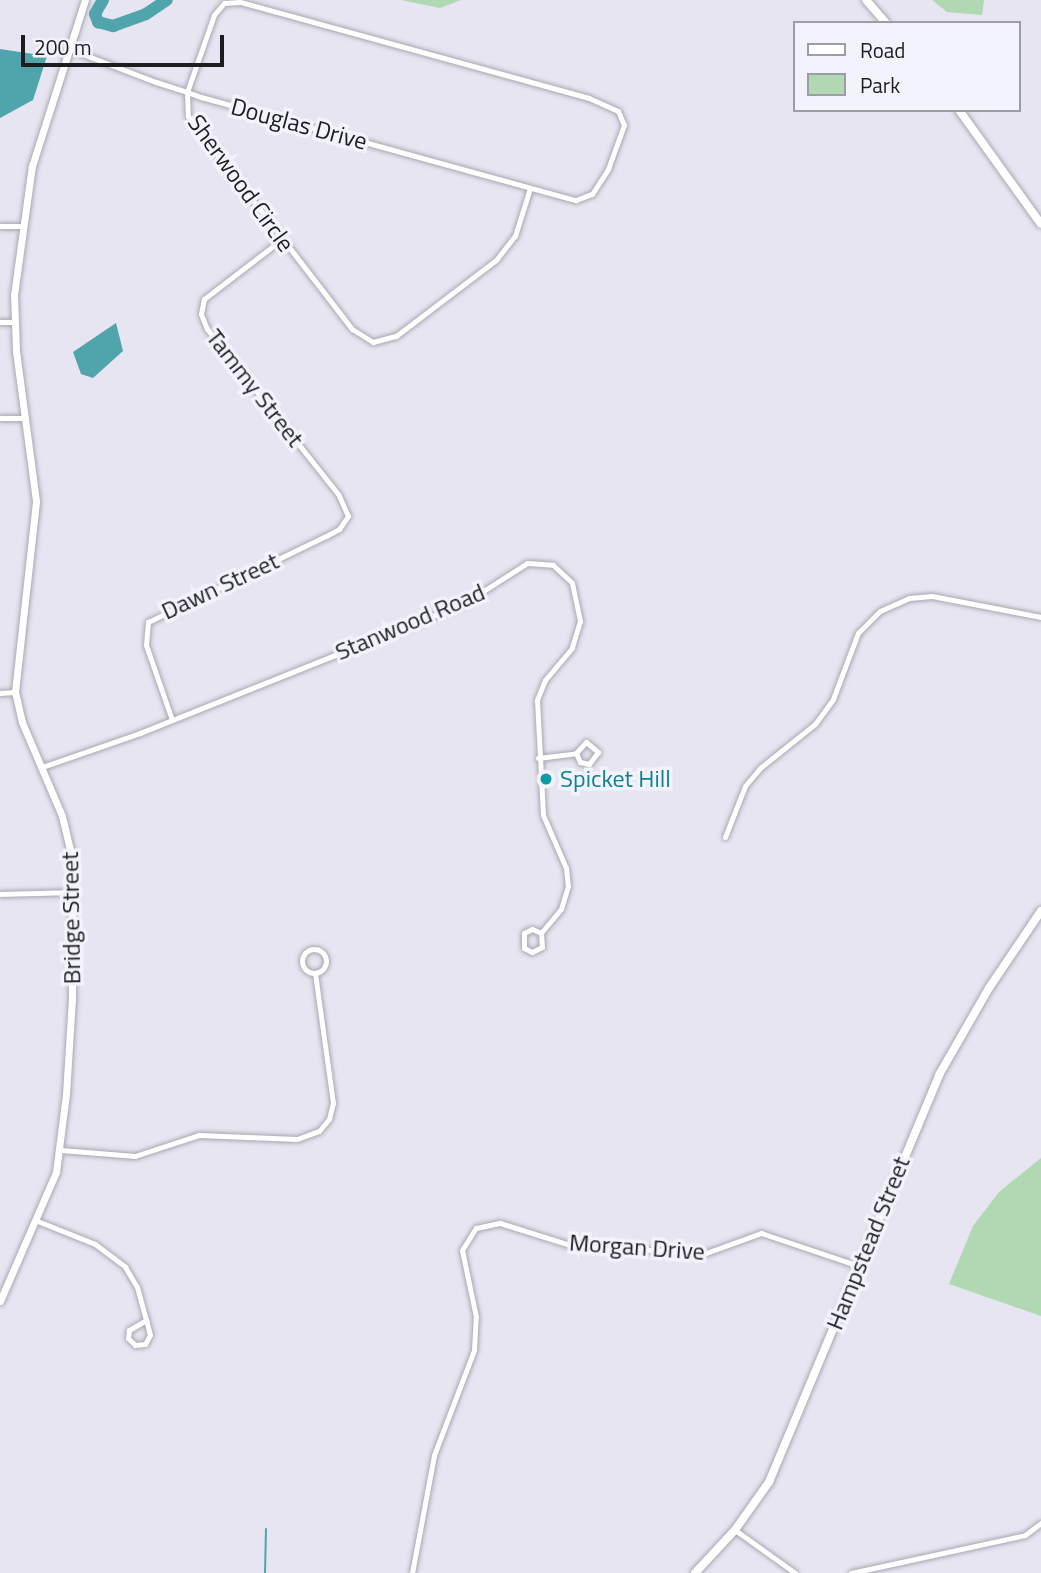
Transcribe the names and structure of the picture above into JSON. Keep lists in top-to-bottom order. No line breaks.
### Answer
{"streets":{"main road":["Hampstead Street"],"street":["Douglas Drive","Sherwood Circle","Tammy Street","Dawn Street","Stanwood Road","Bridge Street","Morgan Drive"]},"crossings":[["Douglas Drive","Sherwood Circle"],["Douglas Drive","Bridge Street"],["Sherwood Circle","Tammy Street"],["Tammy Street","Dawn Street"],["Dawn Street","Stanwood Road"],["Stanwood Road","Bridge Street"],["Hampstead Street","Morgan Drive"]],"places":["Spicket Hill"],"legend":["Road","Park"],"scale_bar":"200 m"}
